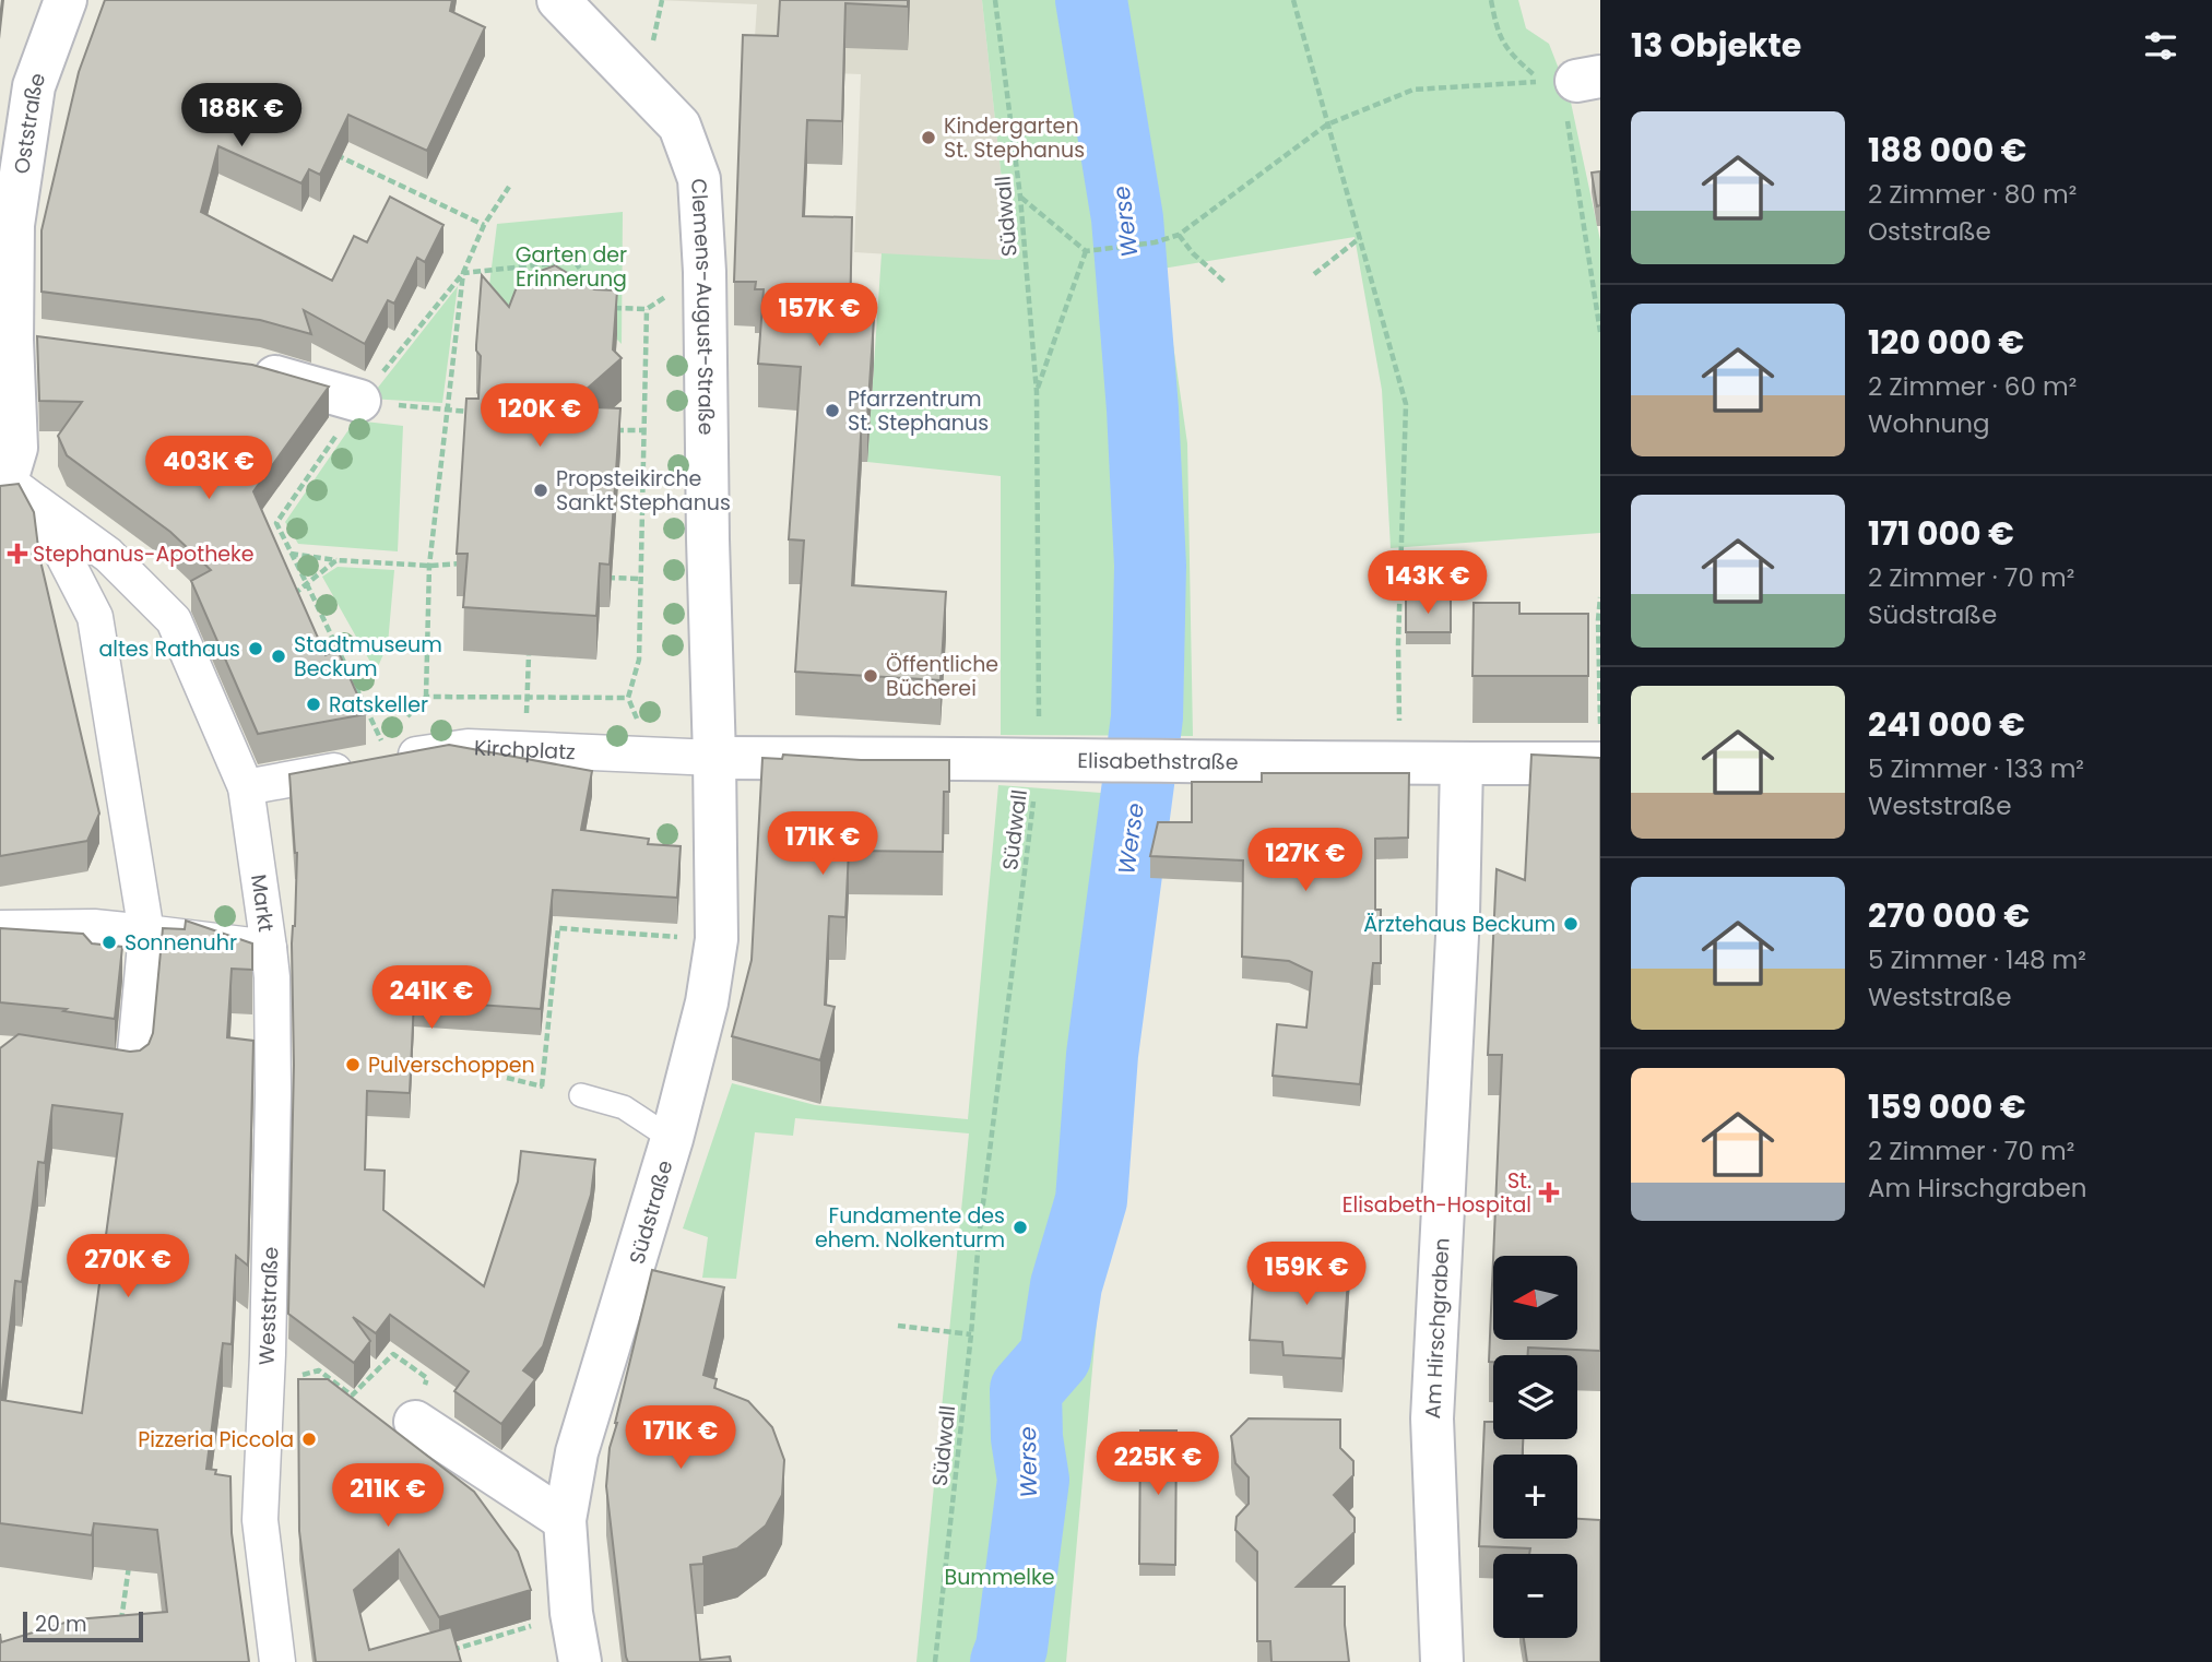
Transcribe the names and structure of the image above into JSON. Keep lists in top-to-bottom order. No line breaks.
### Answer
{"streets":{"street":["Oststraße","Clemens-August-Straße","Kirchplatz","Elisabethstraße","Markt","Südstraße","Weststraße","Am Hirschgraben"],"path":["Südwall"]},"crossings":[["Oststraße","Markt"],["Südwall","Elisabethstraße"],["Clemens-August-Straße","Kirchplatz"],["Clemens-August-Straße","Elisabethstraße"],["Clemens-August-Straße","Südstraße"],["Kirchplatz","Elisabethstraße"],["Kirchplatz","Markt"],["Kirchplatz","Südstraße"],["Elisabethstraße","Südstraße"],["Elisabethstraße","Am Hirschgraben"],["Markt","Weststraße"]],"water":["Werse"],"parks":["Garten der Erinnerung","Bummelke"],"places":{"other":["Kindergarten St. Stephanus","Pfarrzentrum St. Stephanus","Propsteikirche Sankt Stephanus","altes Rathaus","Stadtmuseum Beckum","Öffentliche Bücherei","Ratskeller","Ärztehaus Beckum","Sonnenuhr","Pulverschoppen","Fundamente des ehem. Nolkenturm","Pizzeria Piccola"],"health":["Stephanus-Apotheke","St. Elisabeth-Hospital"]},"scale_bar":"20 m","north":"left","page":{"heading":"13 Objekte","price":["188K €","157K €","120K €","403K €","143K €","171K €","127K €","241K €","270K €","159K €","171K €","225K €","211K €"],"list":[{"name":"188 000 €","note":"2 Zimmer · 80 m² · Oststraße"},{"name":"120 000 €","note":"2 Zimmer · 60 m² · Wohnung"},{"name":"171 000 €","note":"2 Zimmer · 70 m² · Südstraße"},{"name":"241 000 €","note":"5 Zimmer · 133 m² · Weststraße"},{"name":"270 000 €","note":"5 Zimmer · 148 m² · Weststraße"},{"name":"159 000 €","note":"2 Zimmer · 70 m² · Am Hirschgraben"}],"map_buttons":["+","−"],"scale":"20 m"}}
